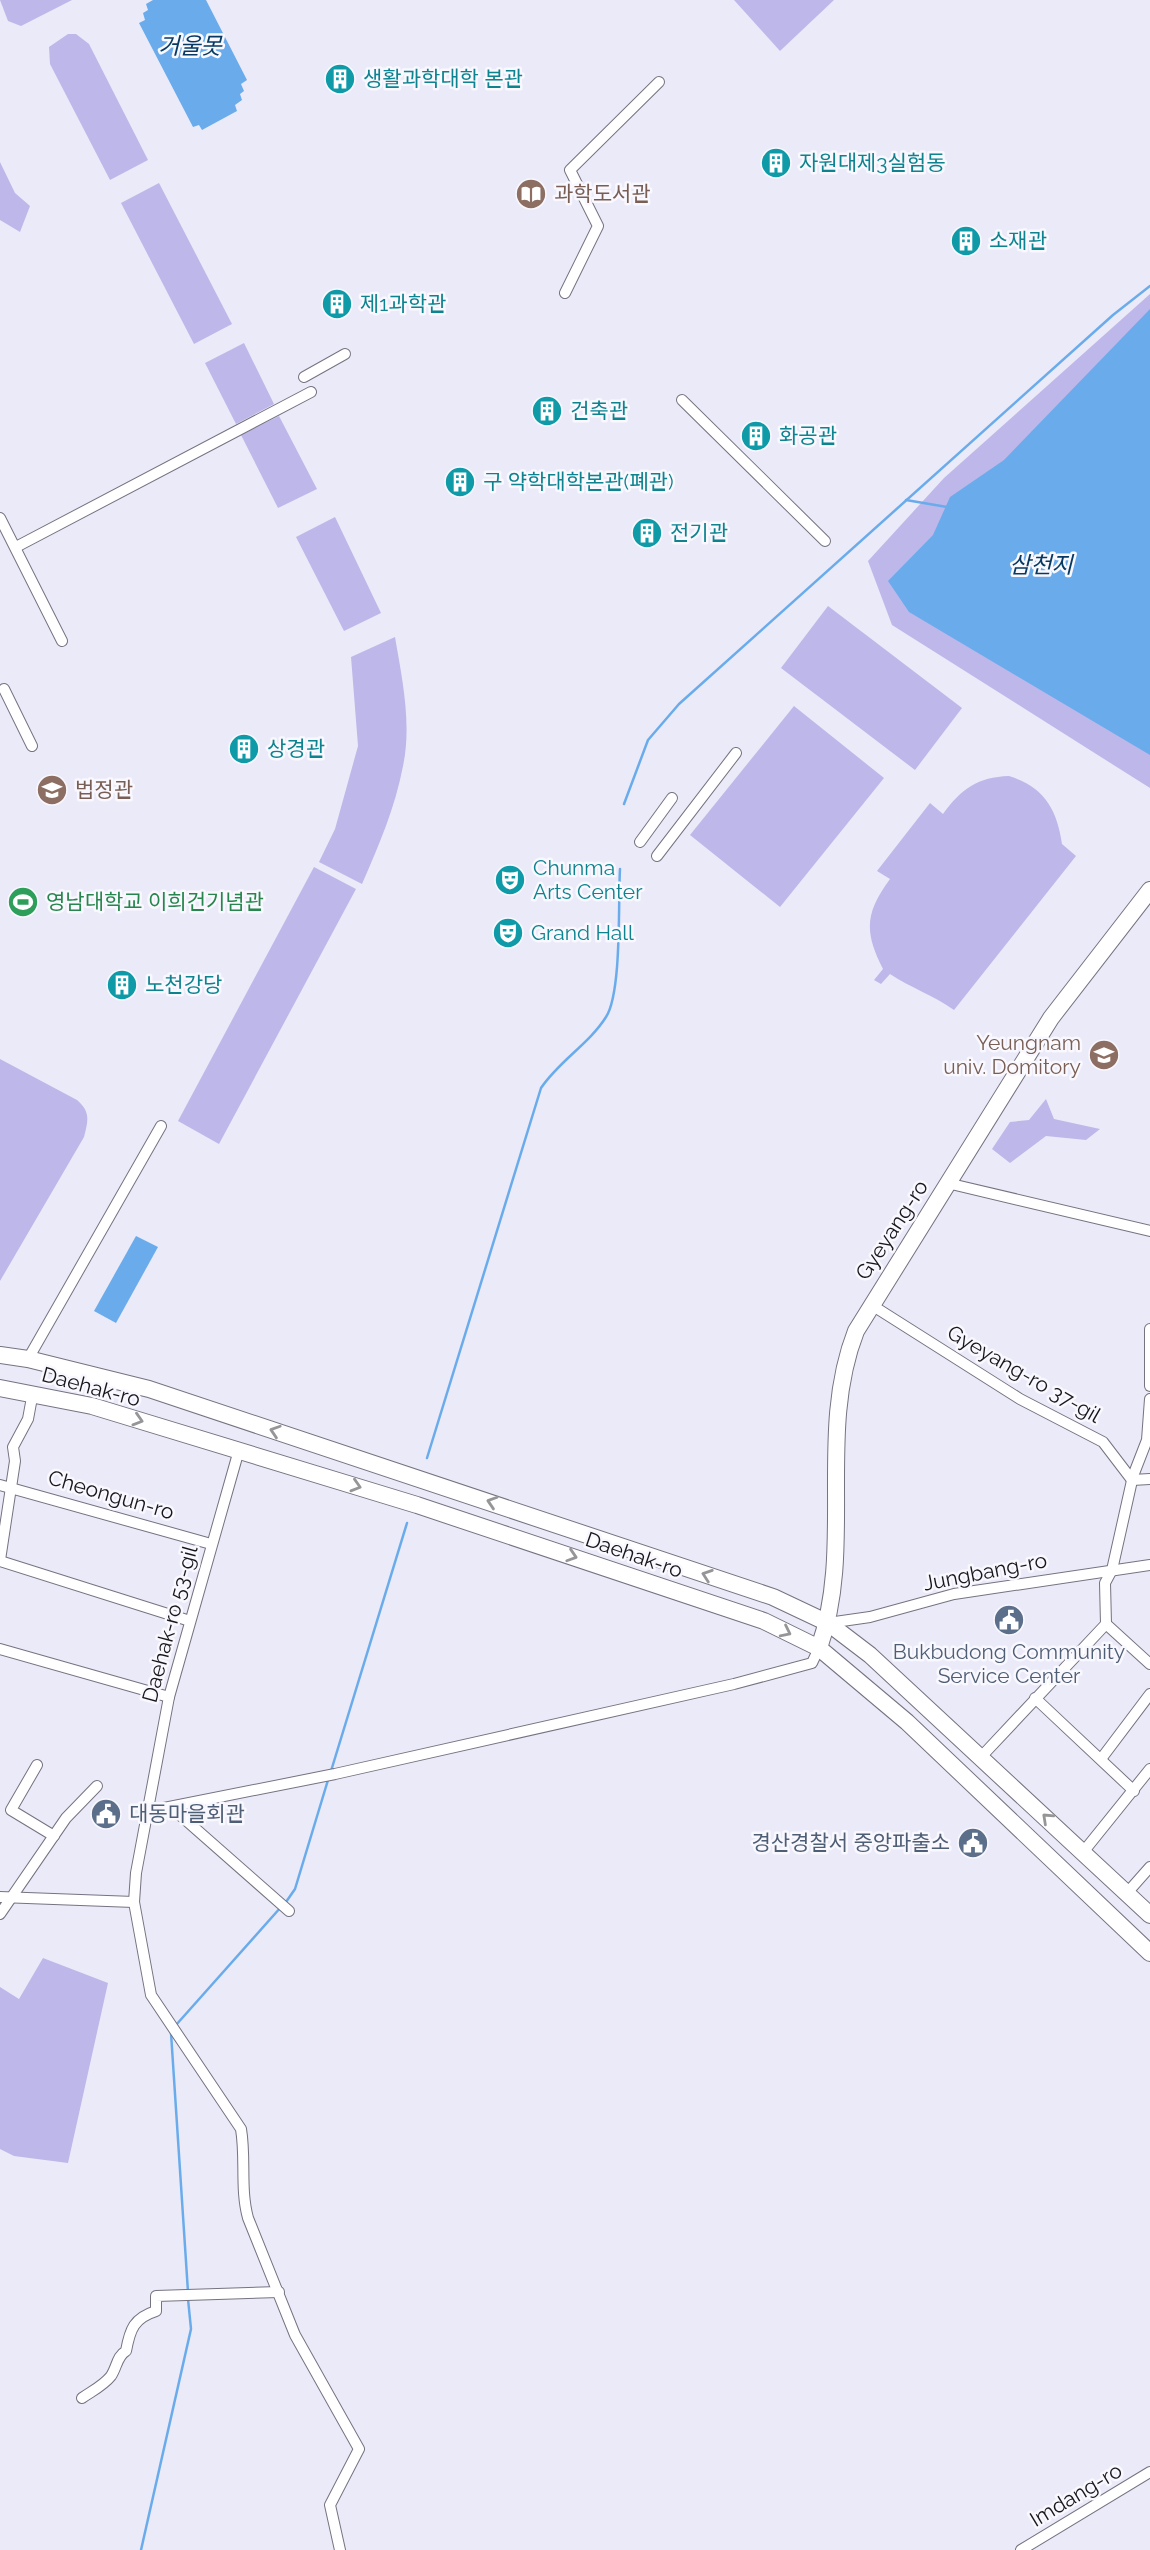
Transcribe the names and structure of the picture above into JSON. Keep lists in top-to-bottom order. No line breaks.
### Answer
{"streets":{"main road":["Gyeyang-ro","Daehak-ro"],"street":["Gyeyang-ro 37-gil","Cheongun-ro","Jungbang-ro","Daehak-ro 53-gil","Imdang-ro"]},"crossings":[["Gyeyang-ro","Gyeyang-ro 37-gil"],["Gyeyang-ro","Daehak-ro"],["Gyeyang-ro","Jungbang-ro"],["Daehak-ro","Daehak-ro 53-gil"],["Cheongun-ro","Daehak-ro 53-gil"]],"water":["거울못","삼천지"],"places":{"building":["생활과학대학 본관","자원대제3실험동","소재관","제1과학관","건축관","화공관","구 약학대학본관(폐관)","전기관","상경관","노천강당"],"library":["과학도서관"],"school or university":["법정관","Yeungnam univ. Domitory"],"theatre":["Chunma Arts Center","Grand Hall"],"sports":["영남대학교 이희건기념관"],"public building":["Bukbudong Community Service Center","대동마을회관","경산경찰서 중앙파출소"]}}
